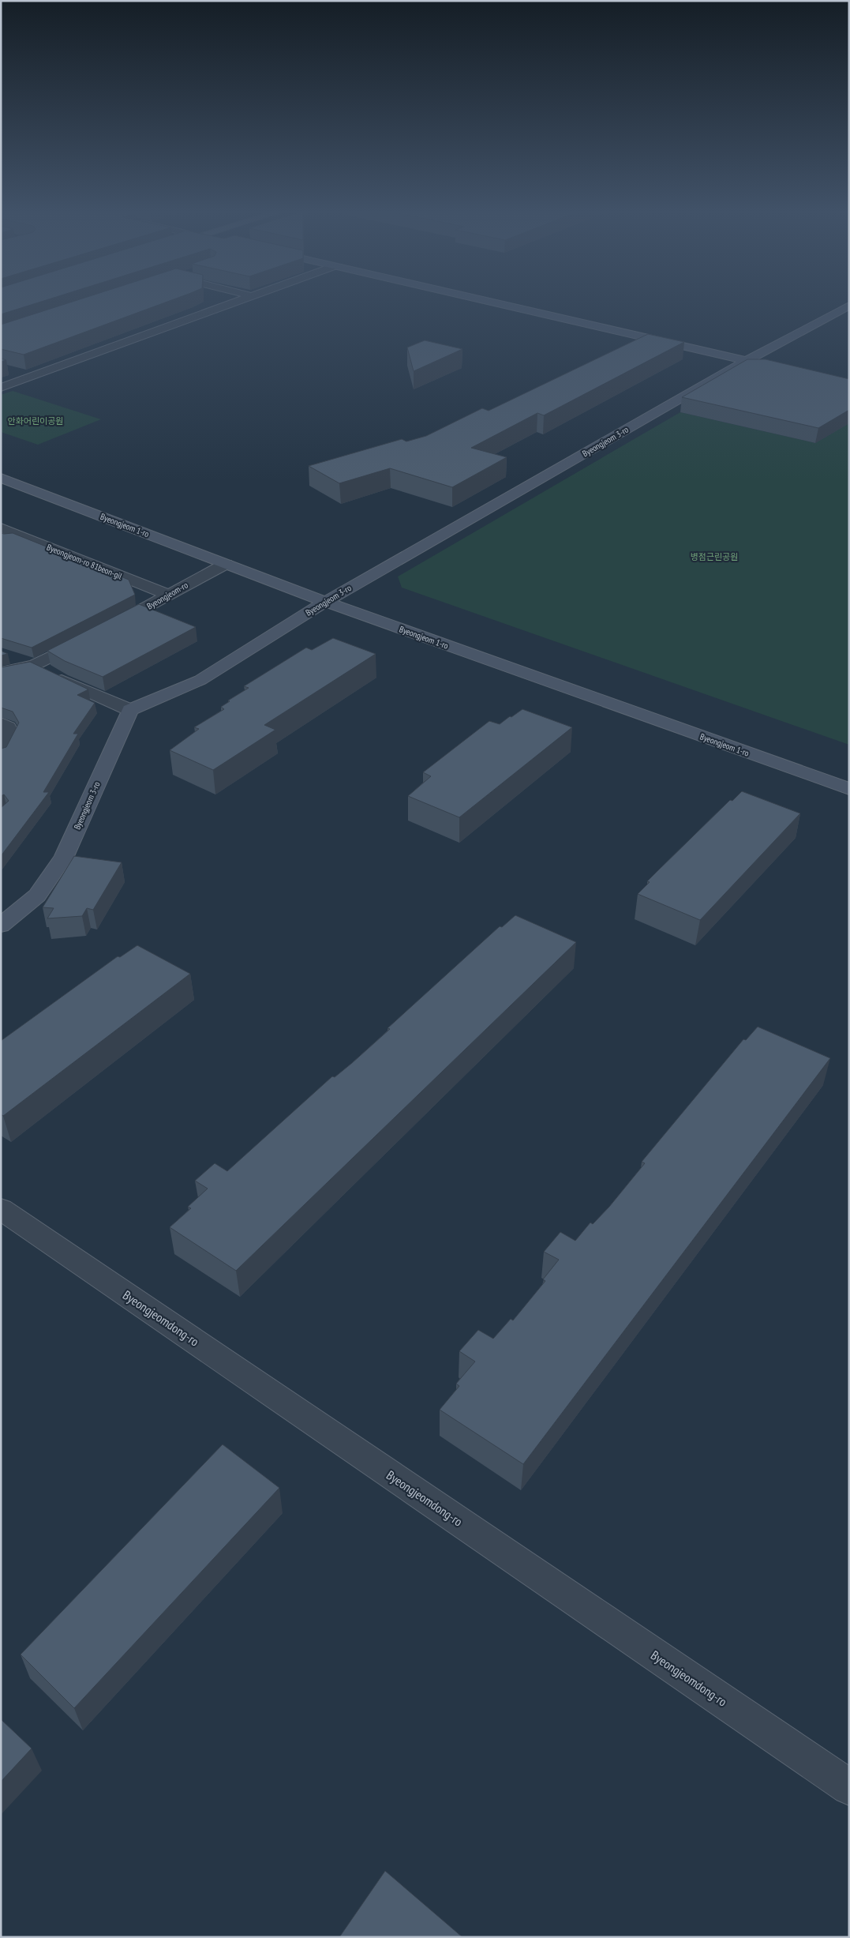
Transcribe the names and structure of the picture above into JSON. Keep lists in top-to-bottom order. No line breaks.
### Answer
{"streets":{"street":["Byeongjeom 3-ro","Byeongjeom 1-ro","Byeongjeom-ro 81beon-gil","Byeongjeom-ro","Byeongjeomdong-ro"]},"crossings":[["Byeongjeom 3-ro","Byeongjeom 1-ro"],["Byeongjeom 1-ro","Byeongjeom-ro"],["Byeongjeom-ro 81beon-gil","Byeongjeom-ro"]],"parks":["안화어린이공원","병점근린공원"]}
